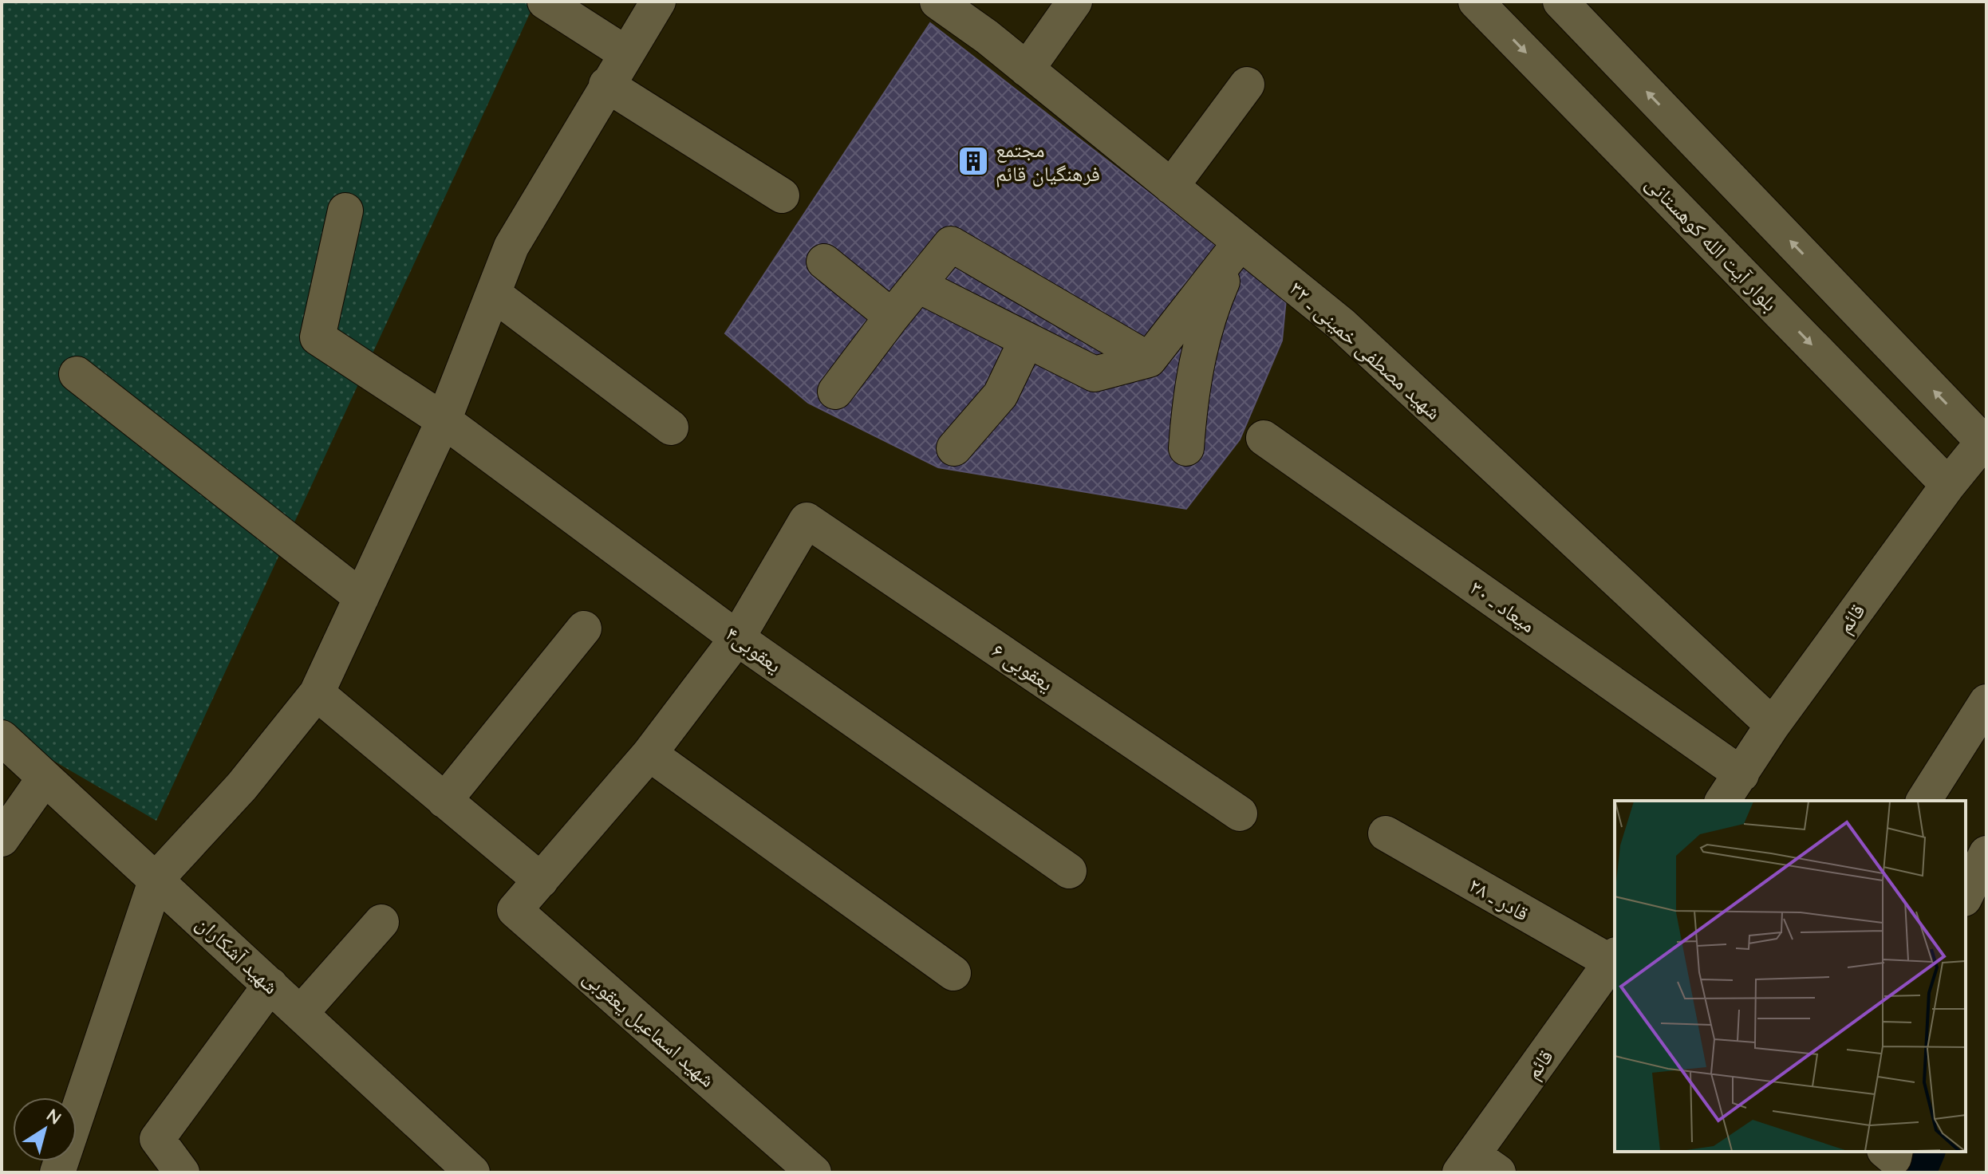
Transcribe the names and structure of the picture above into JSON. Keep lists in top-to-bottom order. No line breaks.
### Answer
{"streets":{"street":["بلوار آیت الله کوهستانی","شهید مصطفی خمینی ـ ۳۲","میعاد ـ ۳۰","قائم","یعقوبی۴","یعقوبی ۶","قادر ـ ۲۸","شهید آشکاران","شهید اسماعیل یعقوبی"]},"crossings":[["بلوار آیت الله کوهستانی","قائم"],["شهید مصطفی خمینی ـ ۳۲","قائم"],["میعاد ـ ۳۰","قائم"],["قائم","قادر ـ ۲۸"],["یعقوبی۴","یعقوبی ۶"]],"places":{"building":["مجتمع فرهنگیان قائم"]},"north":"top right"}
